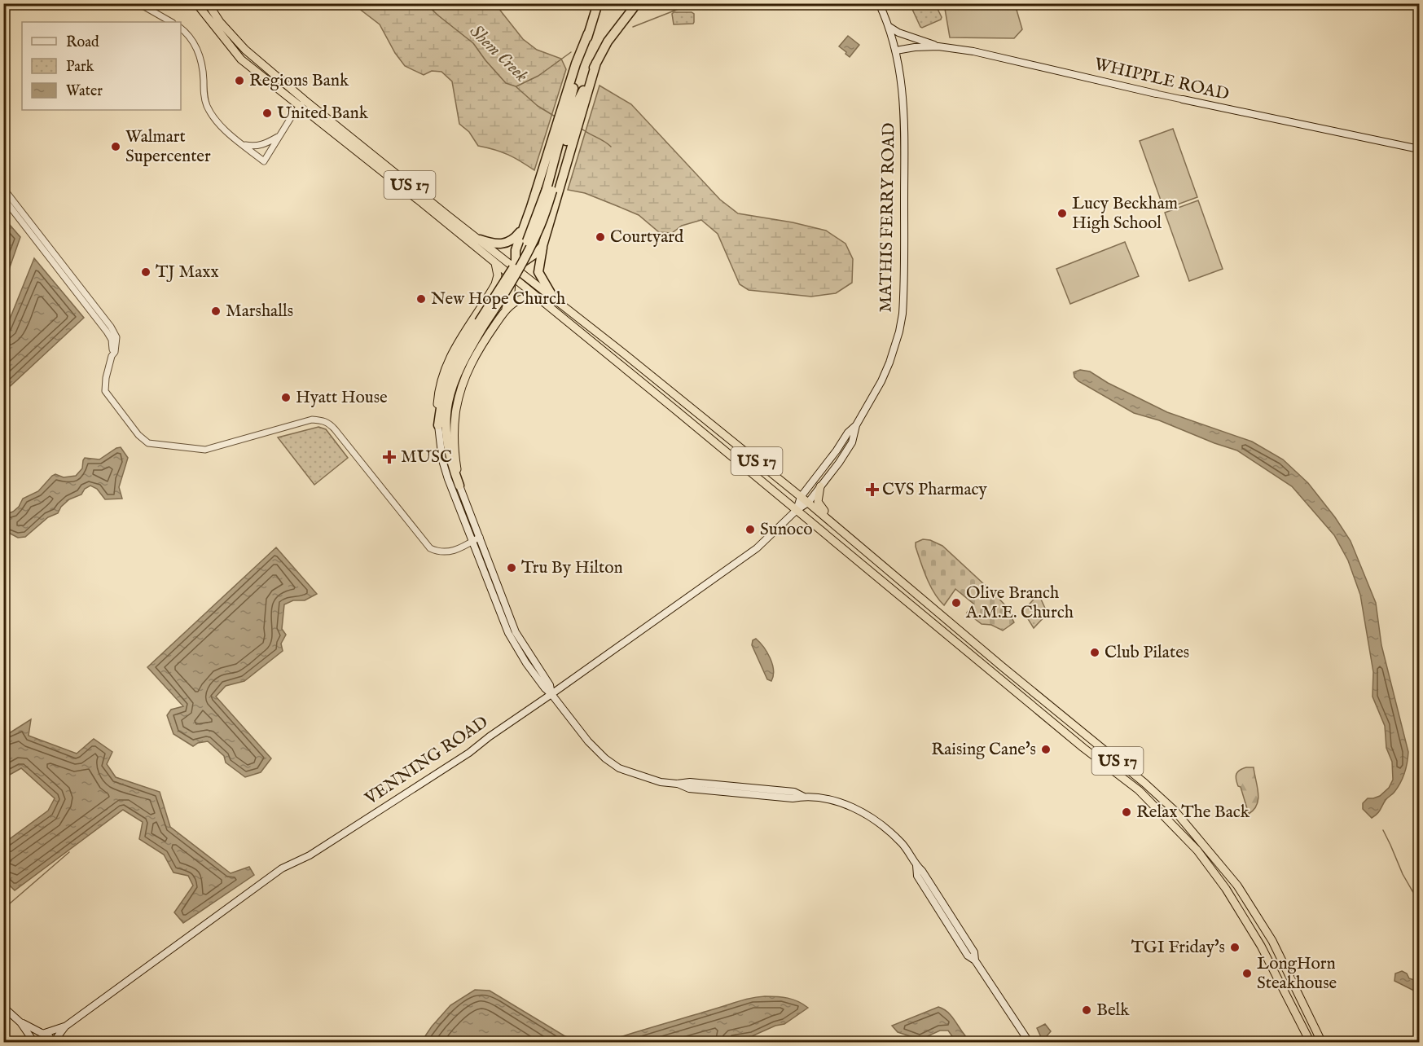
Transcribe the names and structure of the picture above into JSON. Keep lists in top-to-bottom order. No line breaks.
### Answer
{"streets":{"highway":["US 17"],"main road":["WHIPPLE ROAD","MATHIS FERRY ROAD","VENNING ROAD"]},"crossings":[["WHIPPLE ROAD","MATHIS FERRY ROAD"],["US 17","MATHIS FERRY ROAD"],["US 17","VENNING ROAD"],["MATHIS FERRY ROAD","VENNING ROAD"]],"water":["Shem Creek"],"places":{"other":["Regions Bank","United Bank","Walmart Supercenter","Lucy Beckham High School","Courtyard","TJ Maxx","New Hope Church","Marshalls","Hyatt House","Sunoco","Tru By Hilton","Olive Branch A.M.E. Church","Club Pilates","Raising Cane's","Relax The Back","TGI Friday's","LongHorn Steakhouse","Belk"],"health":["MUSC","CVS Pharmacy"]},"legend":["Road","Park","Water"]}
